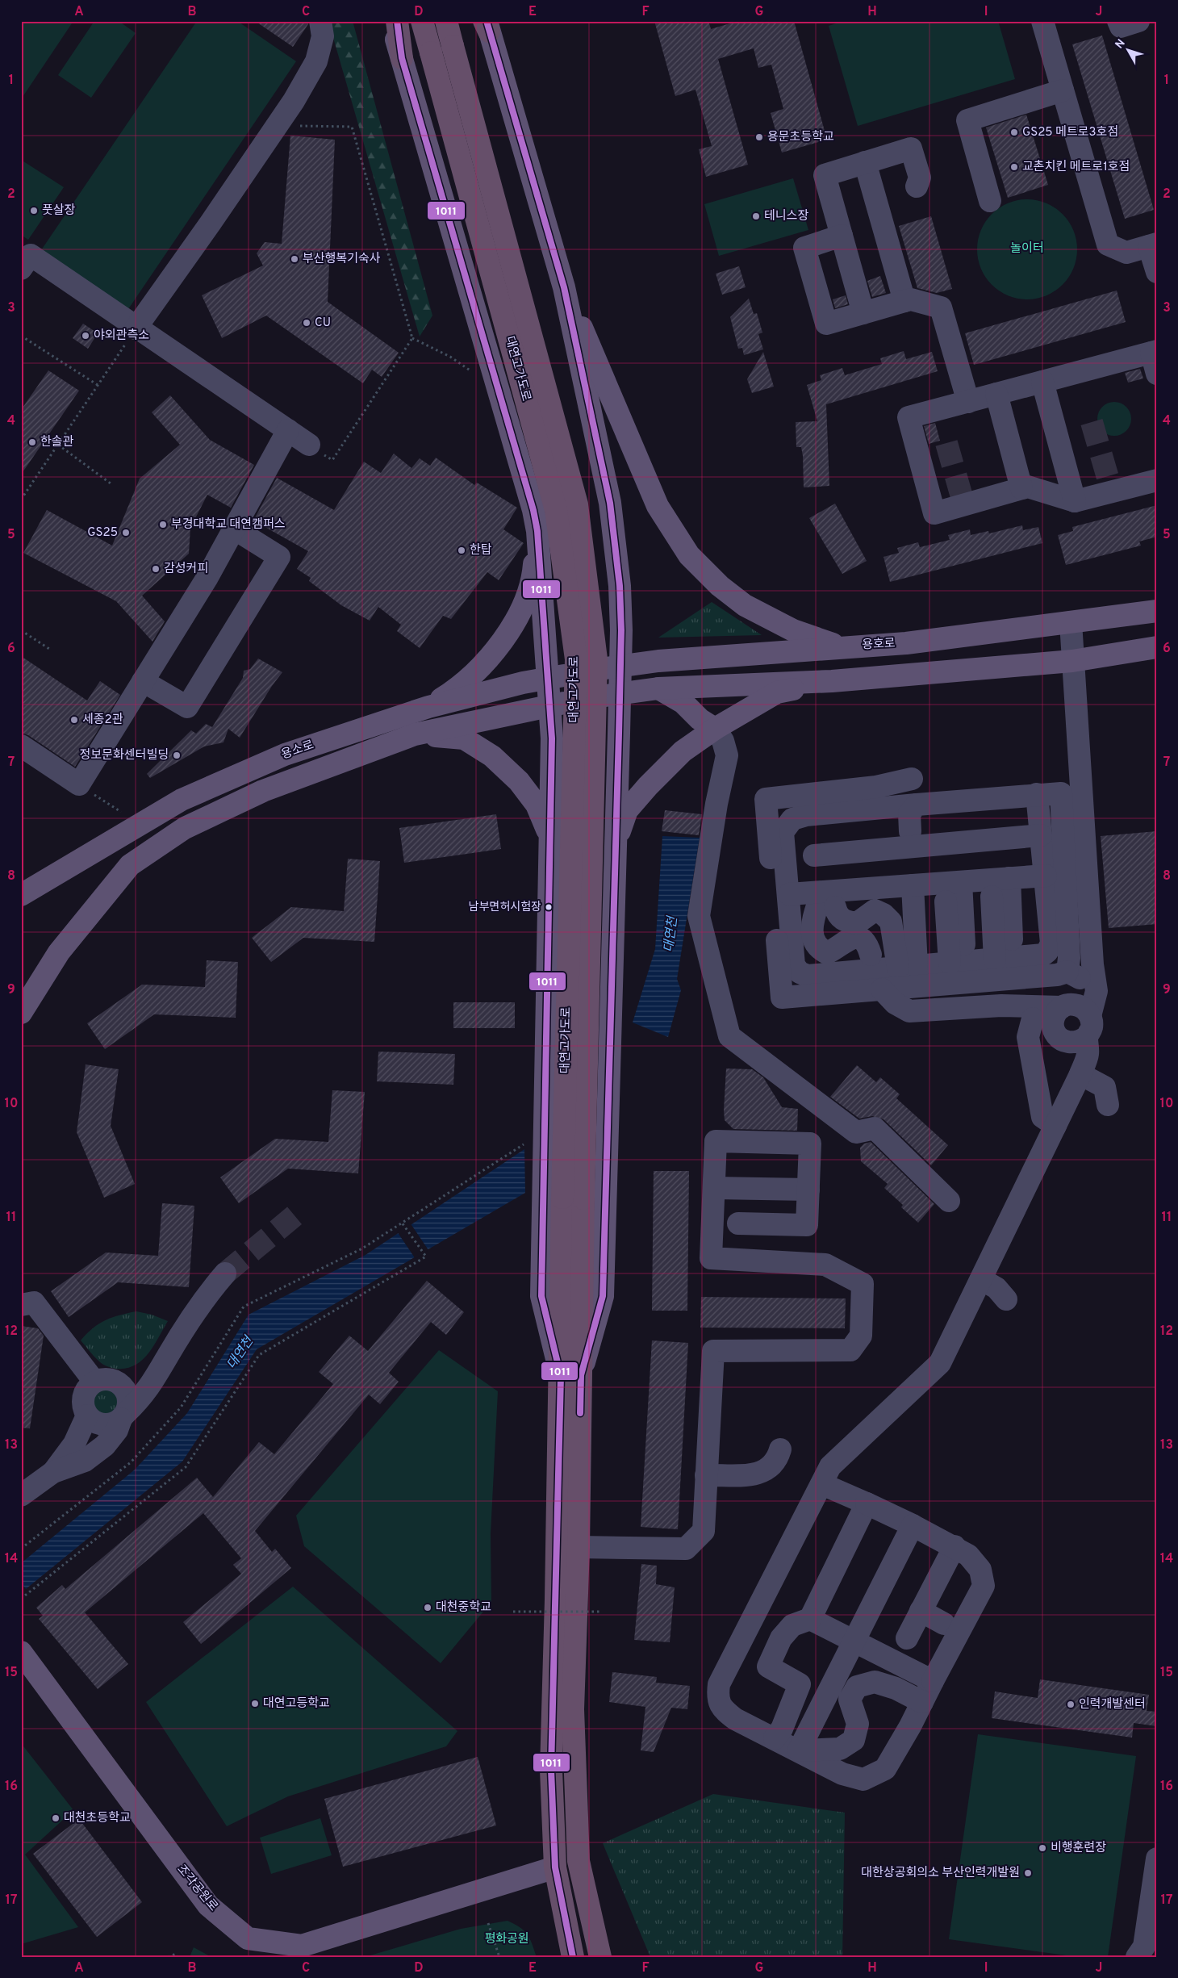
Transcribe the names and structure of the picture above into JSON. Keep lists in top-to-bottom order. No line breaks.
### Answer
{"streets":{"highway":["대연고가도로"],"main road":["용호로","용소로","조각공원로"]},"crossings":[["용호로","용소로"]],"water":["대연천"],"parks":["놀이터","평화공원"],"places":["GS25 메트로3호점","용문초등학교","교촌치킨 메트로1호점","풋살장","테니스장","부산행복기숙사","CU","야외관측소","한솔관","부경대학교 대연캠퍼스","GS25","한탑","감성커피","세종2관","정보문화센터빌딩","남부면허시험장","대천중학교","대연고등학교","인력개발센터","대천초등학교","비행훈련장","대한상공회의소 부산인력개발원"],"lines":["transit line 1011"],"north":"top left","grid":{"columns":["A","B","C","D","E","F","G","H","I","J"],"rows":["1","2","3","4","5","6","7","8","9","10","11","12","13","14","15","16","17"]}}
